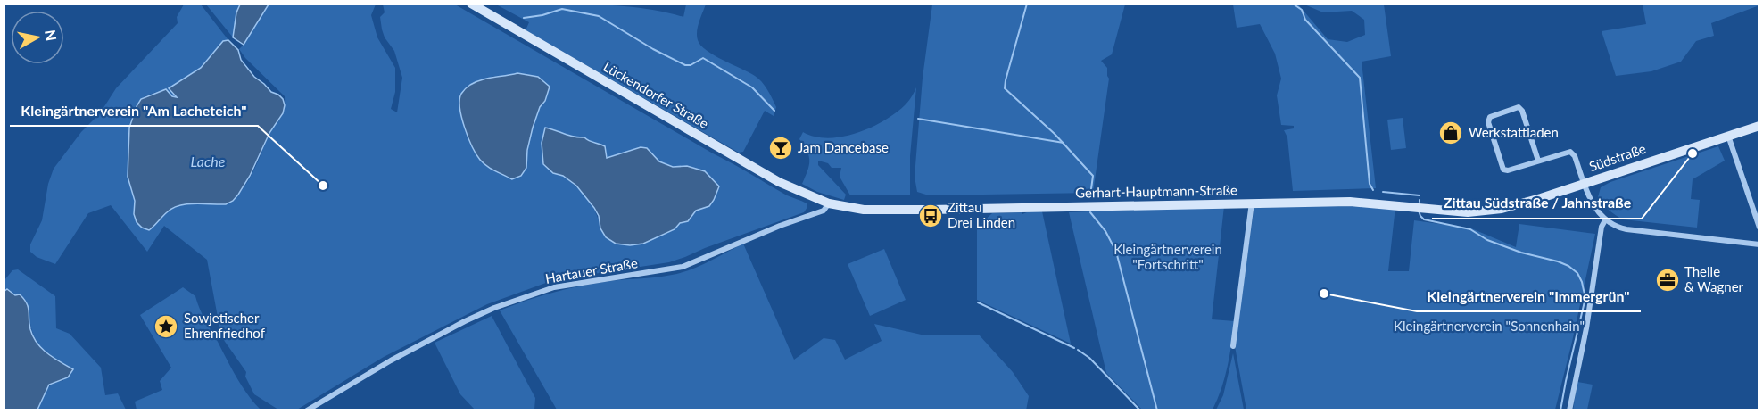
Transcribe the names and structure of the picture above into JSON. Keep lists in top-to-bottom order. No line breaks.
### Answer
{"streets":{"main road":["Lückendorfer Straße","Südstraße","Gerhart-Hauptmann-Straße"],"street":["Hartauer Straße"]},"crossings":[["Lückendorfer Straße","Gerhart-Hauptmann-Straße"],["Lückendorfer Straße","Hartauer Straße"],["Südstraße","Gerhart-Hauptmann-Straße"],["Gerhart-Hauptmann-Straße","Hartauer Straße"]],"water":["Lache"],"parks":["Kleingärtnerverein \"Fortschritt\"","Kleingärtnerverein \"Sonnenhain\""],"places":{"shop":["Werkstattladen"],"bar":["Jam Dancebase"],"other":["Zittau Südstraße / Jahnstraße","Kleingärtnerverein \"Am Lacheteich\"","Kleingärtnerverein \"Immergrün\""],"bus stop":["Zittau Drei Linden"],"office":["Theile & Wagner"],"place":["Sowjetischer Ehrenfriedhof"]},"north":"right"}
